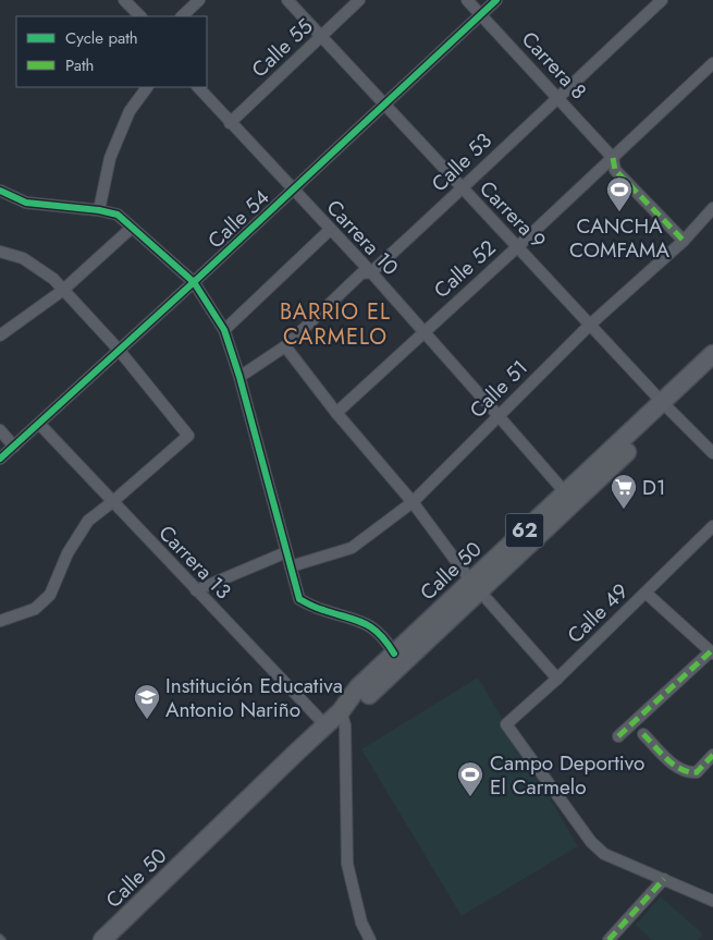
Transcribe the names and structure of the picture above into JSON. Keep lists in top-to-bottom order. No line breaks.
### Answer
{"streets":{"main road":["62","Calle 50"],"street":["Calle 55","Carrera 8","Calle 53","Carrera 9","Calle 54","Carrera 10","Calle 52","Calle 51","Carrera 13","Calle 49"]},"crossings":[["Calle 55","Carrera 9"],["Calle 55","Carrera 10"],["Carrera 8","Calle 53"],["Carrera 8","Calle 54"],["Carrera 8","Calle 52"],["Carrera 8","Calle 51"],["Calle 53","Carrera 9"],["Calle 53","Carrera 10"],["Carrera 9","Calle 54"],["Carrera 9","Calle 52"],["Carrera 9","Calle 51"],["Carrera 9","Calle 50"],["Calle 54","Carrera 10"],["Calle 54","Carrera 13"],["Carrera 10","Calle 52"],["Carrera 10","Calle 51"],["Carrera 13","Calle 50"]],"districts":["BARRIO EL CARMELO"],"places":{"sports":["CANCHA COMFAMA","Campo Deportivo El Carmelo"],"supermarket":["D1"],"school or university":["Institución Educativa Antonio Nariño"]},"legend":["Cycle path","Path"]}
